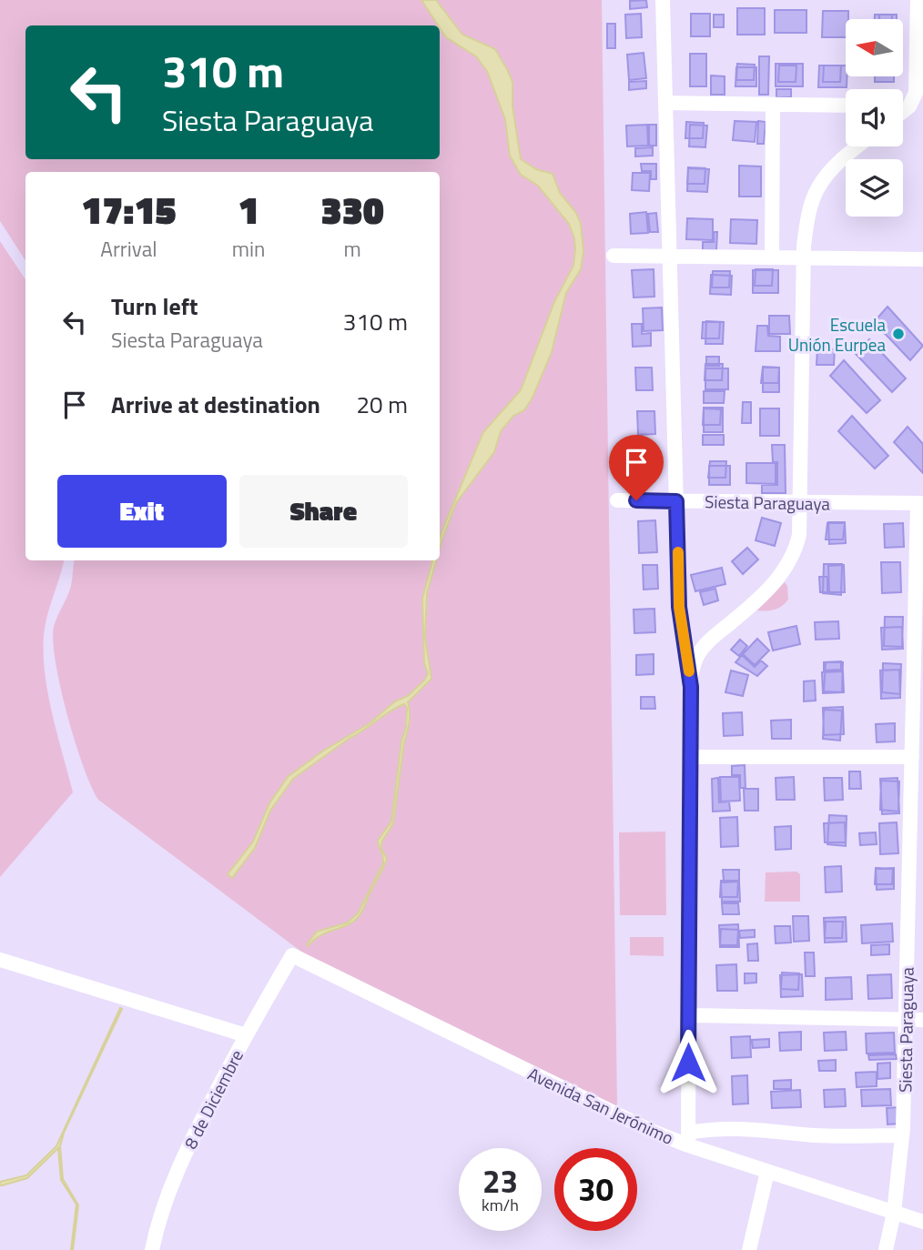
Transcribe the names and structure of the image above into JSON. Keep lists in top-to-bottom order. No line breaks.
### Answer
{"streets":{"street":["Siesta Paraguaya","8 de Diciembre","Avenida San Jerónimo"]},"crossings":[["Siesta Paraguaya","Avenida San Jerónimo"],["8 de Diciembre","Avenida San Jerónimo"]],"places":["Escuela Unión Eurpea"],"north":"left","page":{"turn":["310 m","Siesta Paraguaya"],"eta":["17:15","Arrival","1","min","330","m"],"list":[{"name":"Turn left","note":"Siesta Paraguaya","value":"310 m"},{"name":"Arrive at destination","value":"20 m"}],"buttons":["Exit","Share"],"speed":"23 km/h","limit":"30"}}
